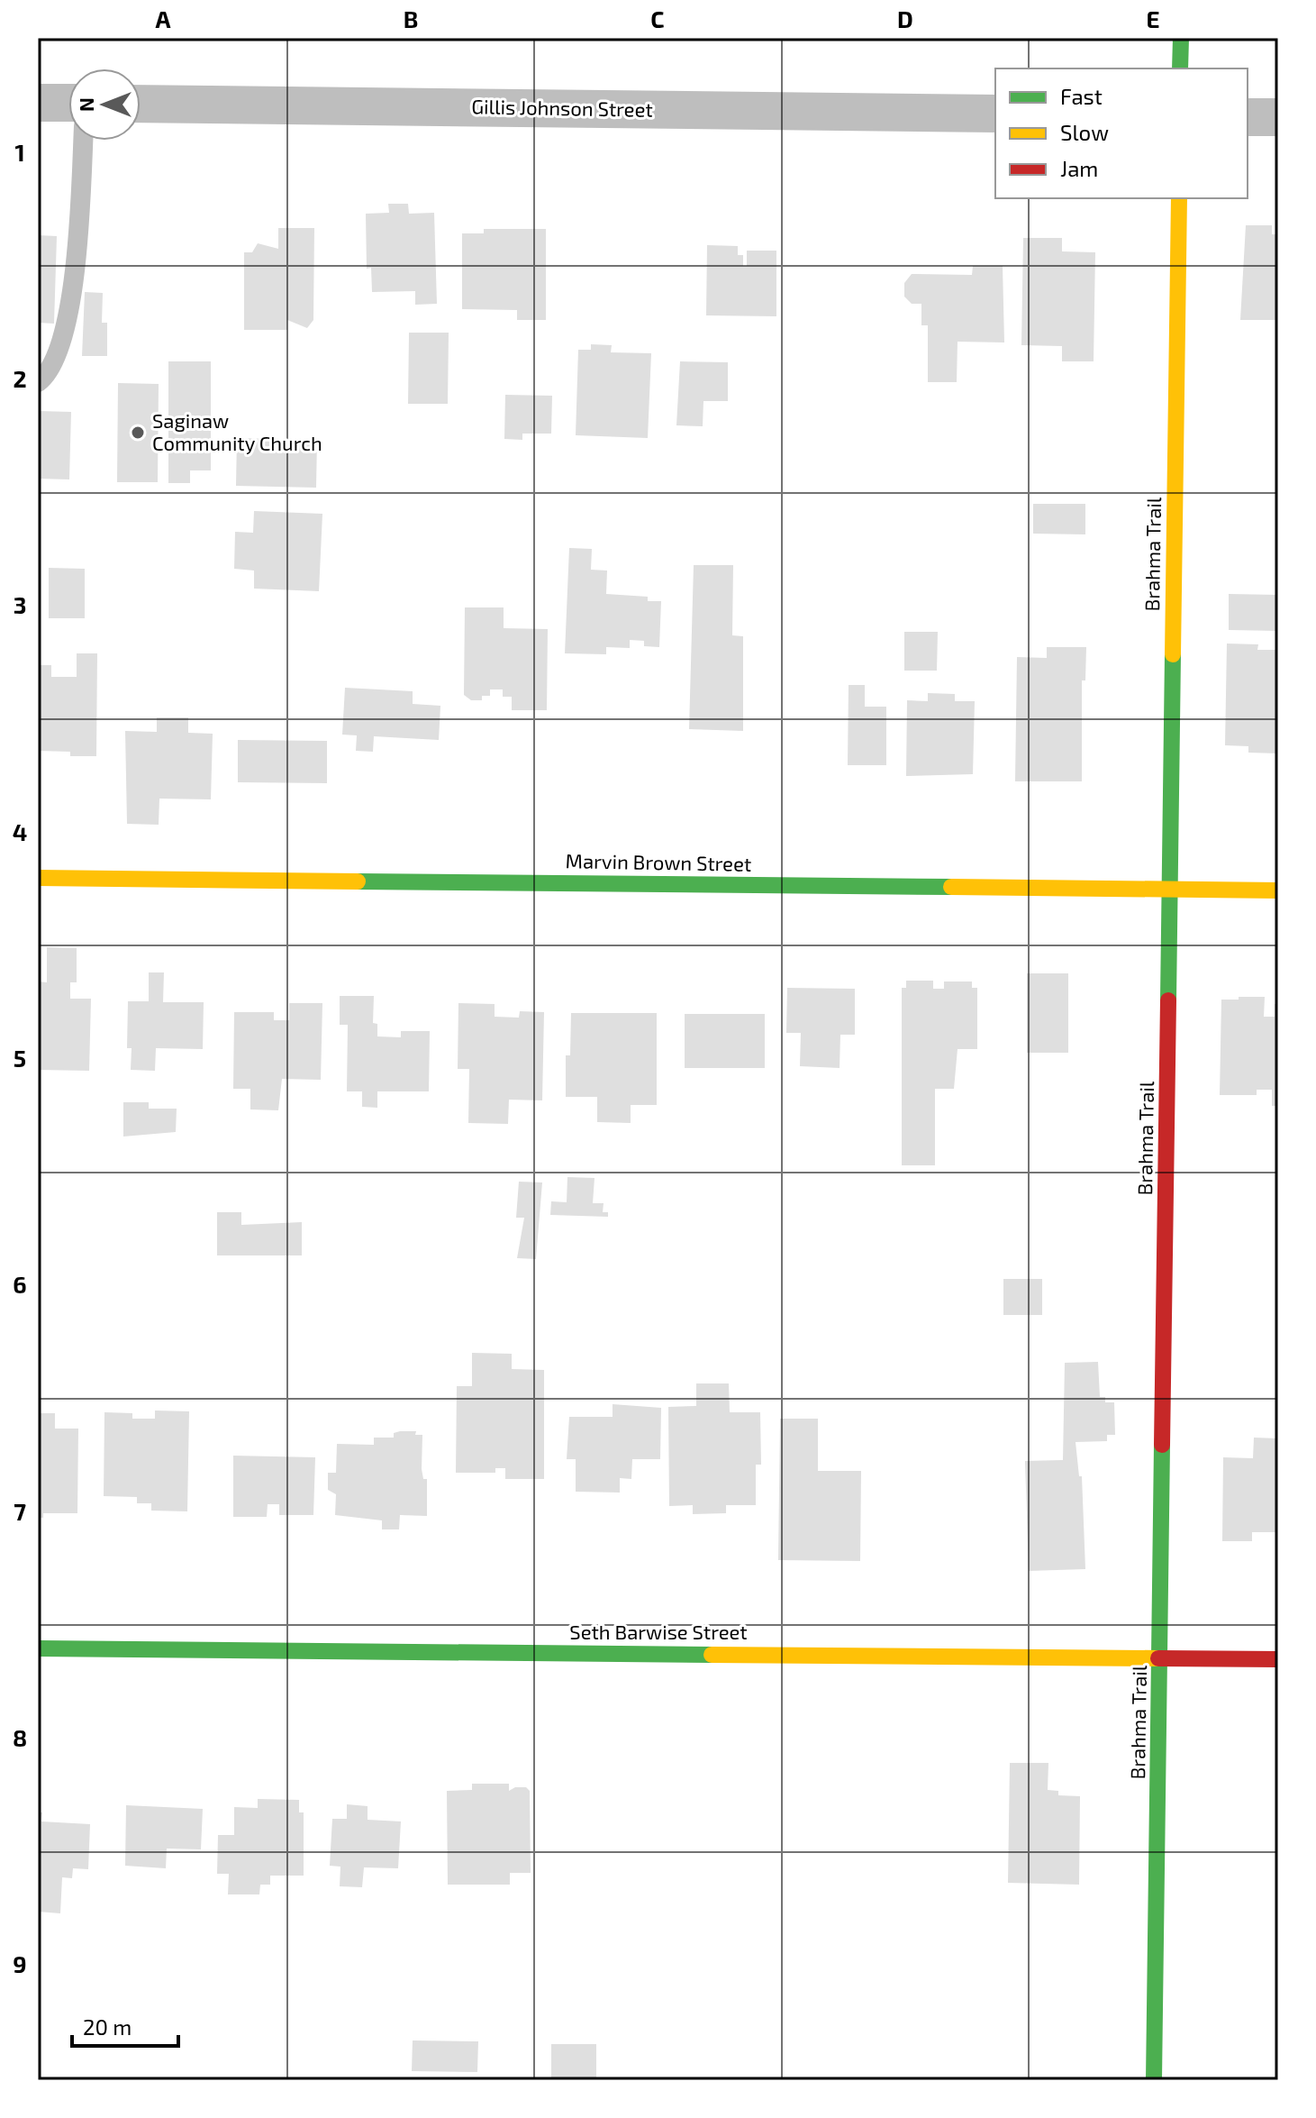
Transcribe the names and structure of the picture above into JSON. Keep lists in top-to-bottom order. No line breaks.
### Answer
{"streets":{"street":["Gillis Johnson Street","Brahma Trail","Marvin Brown Street","Seth Barwise Street"]},"crossings":[["Brahma Trail","Marvin Brown Street"],["Brahma Trail","Seth Barwise Street"]],"places":["Saginaw Community Church"],"legend":["Fast","Slow","Jam"],"scale_bar":"20 m","north":"left","grid":{"columns":["A","B","C","D","E"],"rows":["1","2","3","4","5","6","7","8","9"]}}
